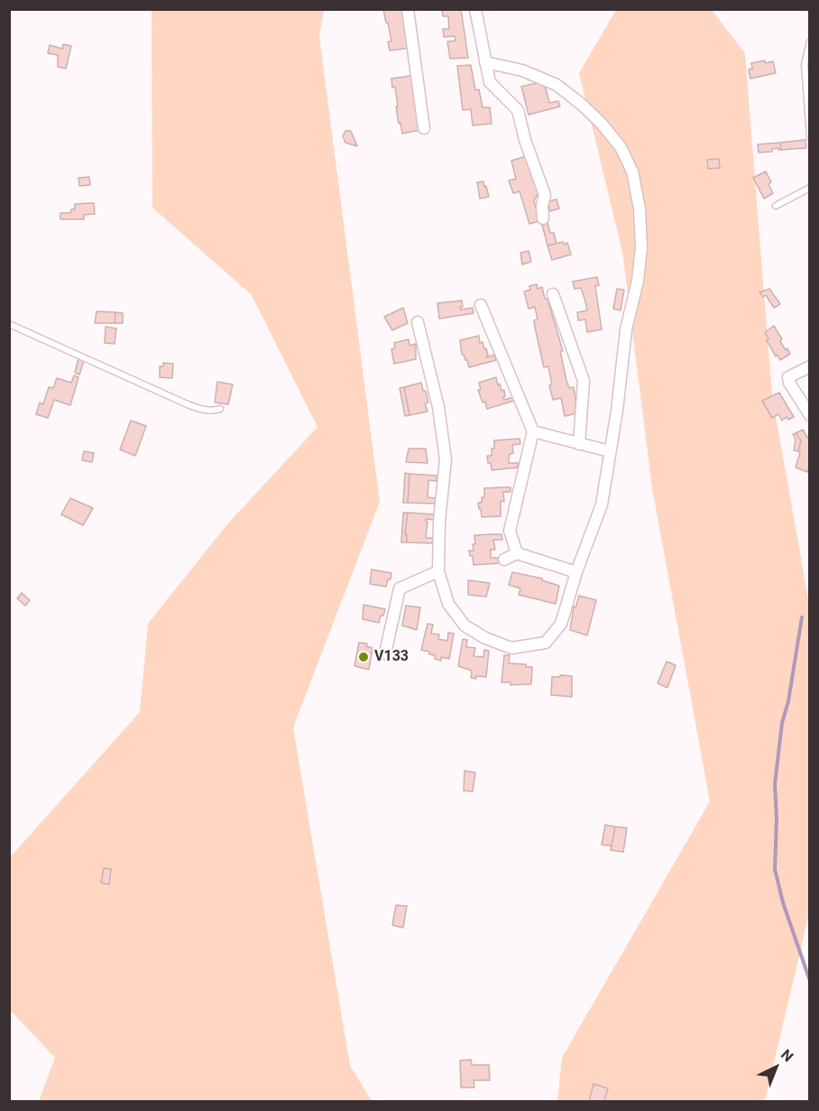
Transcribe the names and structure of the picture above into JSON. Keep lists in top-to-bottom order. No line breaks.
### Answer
{"places":["V133"],"north":"top right"}
